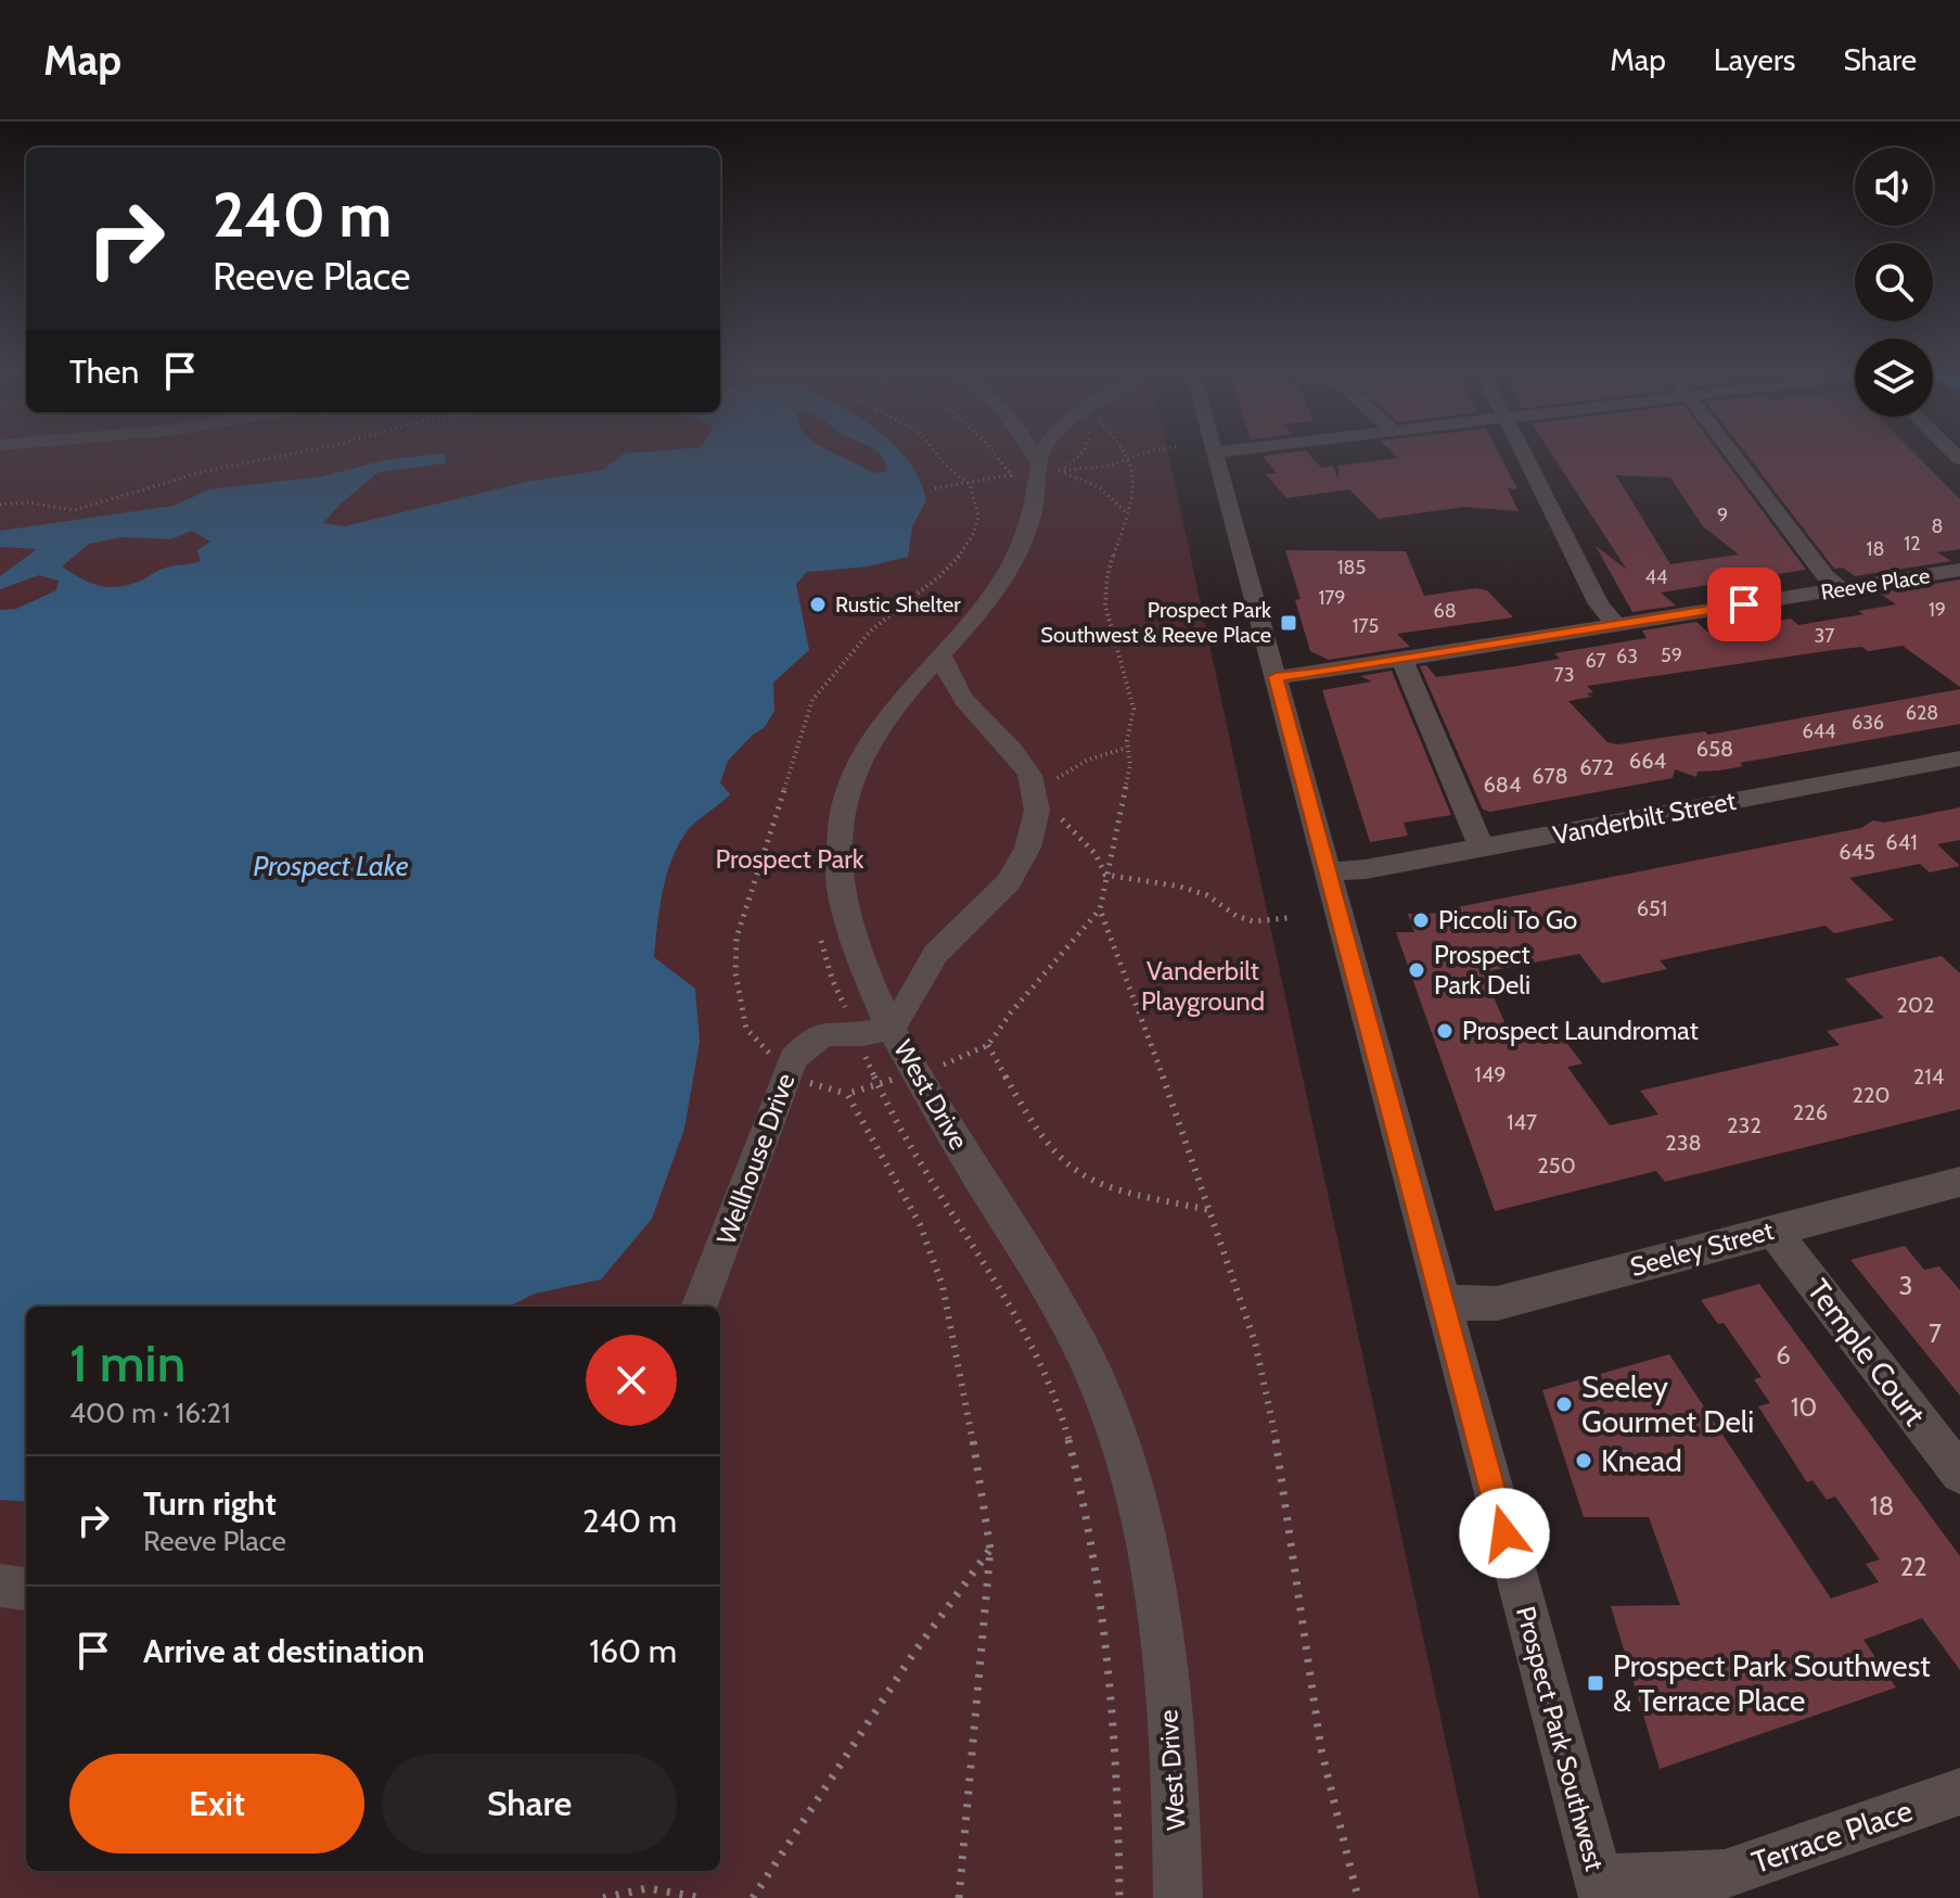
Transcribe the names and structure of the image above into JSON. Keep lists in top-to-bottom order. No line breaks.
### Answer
{"streets":{"street":["Reeve Place","Vanderbilt Street","West Drive","Wellhouse Drive","Seeley Street","Temple Court","Prospect Park Southwest","Terrace Place"]},"crossings":[["Reeve Place","Prospect Park Southwest"],["Vanderbilt Street","Prospect Park Southwest"],["West Drive","Wellhouse Drive"],["Seeley Street","Temple Court"],["Seeley Street","Prospect Park Southwest"],["Prospect Park Southwest","Terrace Place"]],"water":["Prospect Lake"],"parks":["Prospect Park","Vanderbilt Playground"],"places":{"other":["Rustic Shelter","Piccoli To Go","Prospect Park Deli","Prospect Laundromat","Seeley Gourmet Deli","Knead"],"transit":["Prospect Park Southwest & Reeve Place","Prospect Park Southwest & Terrace Place"]},"house_numbers":["9","8","12","18","185","44","179","19","68","175","37","59","63","67","73","628","636","644","658","664","672","678","684","641","645","651","202","149","214","220","226","147","232","238","250","3","7","6","10","18","22"],"page":{"header":"Map","nav":["Map","Layers","Share"],"turn":["240 m","Reeve Place"],"then":"Then","heading":["1 min","400 m · 16:21"],"list":[{"name":"Turn right","note":"Reeve Place","value":"240 m"},{"name":"Arrive at destination","value":"160 m"}],"buttons":["Exit","Share"]}}
